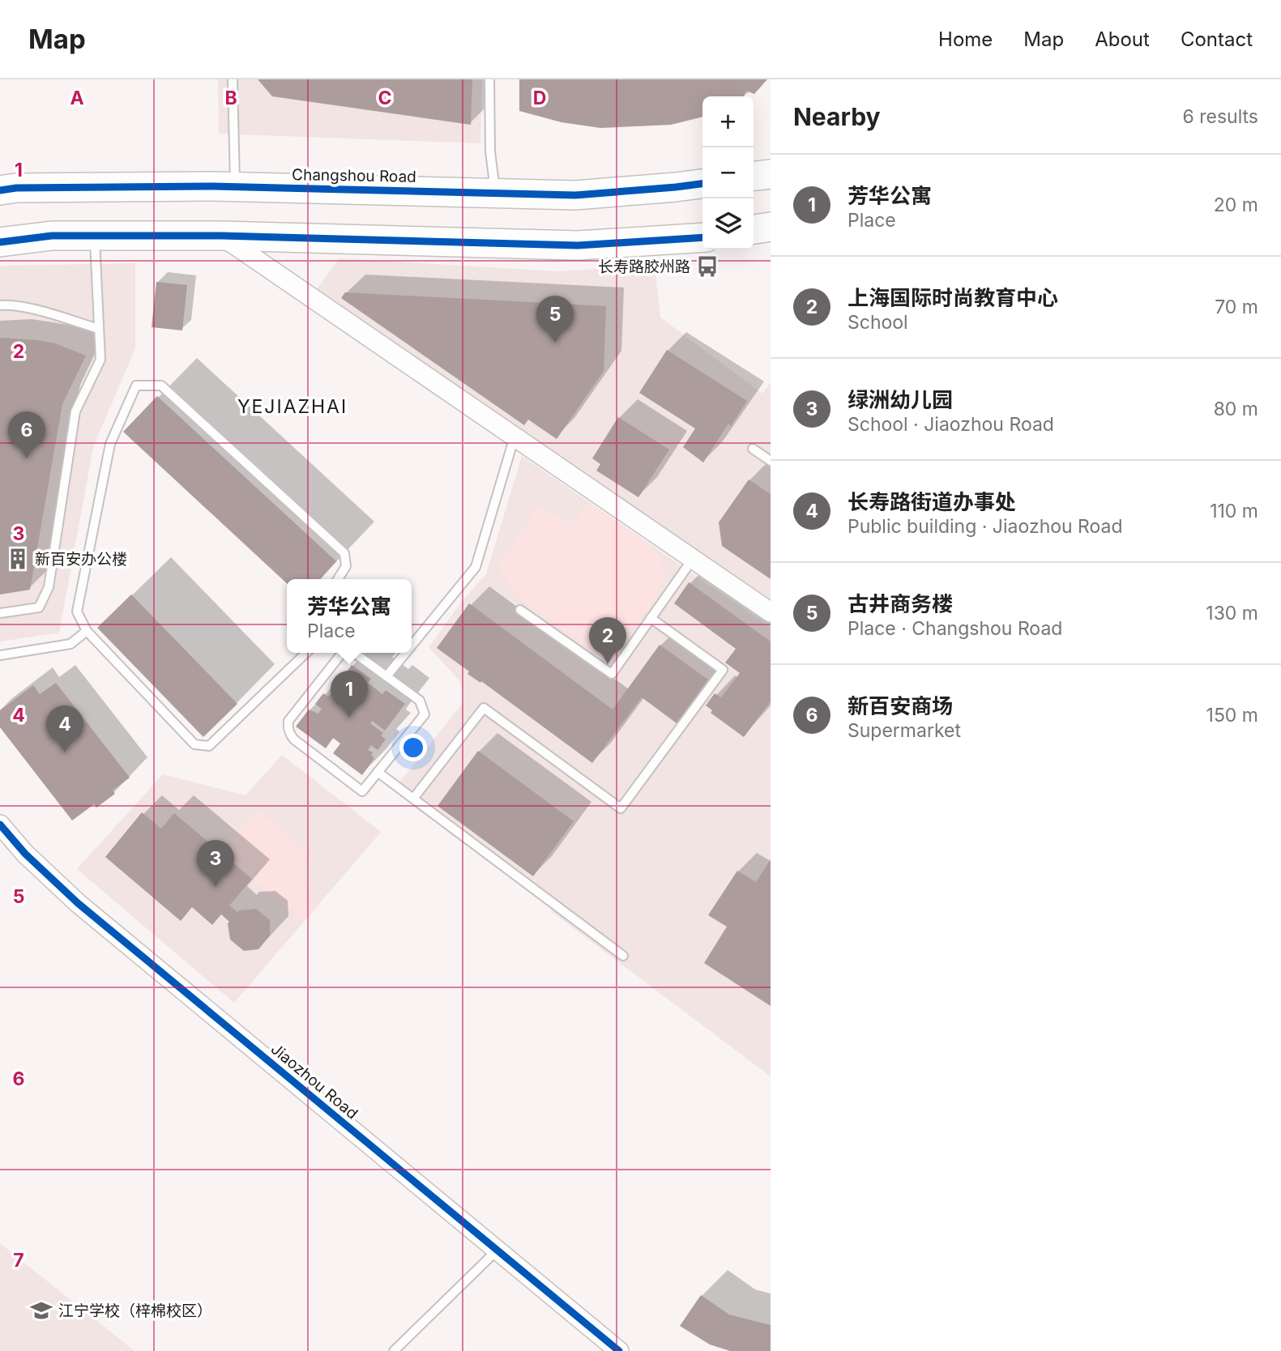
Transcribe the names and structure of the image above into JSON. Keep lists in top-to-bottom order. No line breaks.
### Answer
{"streets":{"main road":["Changshou Road"],"street":["Jiaozhou Road"]},"districts":["YEJIAZHAI"],"places":{"bus stop":["长寿路胶州路"],"building":["新百安办公楼"],"school or university":["江宁学校（梓棉校区）"]},"page":{"header":"Map","nav":["Home","Map","About","Contact"],"heading":["Nearby","6 results"],"map_buttons":["+","−"],"list":[{"mark":"1","name":"芳华公寓","note":"Place","value":"20 m"},{"mark":"2","name":"上海国际时尚教育中心","note":"School","value":"70 m"},{"mark":"3","name":"绿洲幼儿园","note":"School · Jiaozhou Road","value":"80 m"},{"mark":"4","name":"长寿路街道办事处","note":"Public building · Jiaozhou Road","value":"110 m"},{"mark":"5","name":"古井商务楼","note":"Place · Changshou Road","value":"130 m"},{"mark":"6","name":"新百安商场","note":"Supermarket","value":"150 m"}],"pins":["5","6","2","1","4","3"],"popup":["芳华公寓","Place"]},"grid":{"columns":["A","B","C","D"],"rows":["1","2","3","4","5","6","7"]}}
